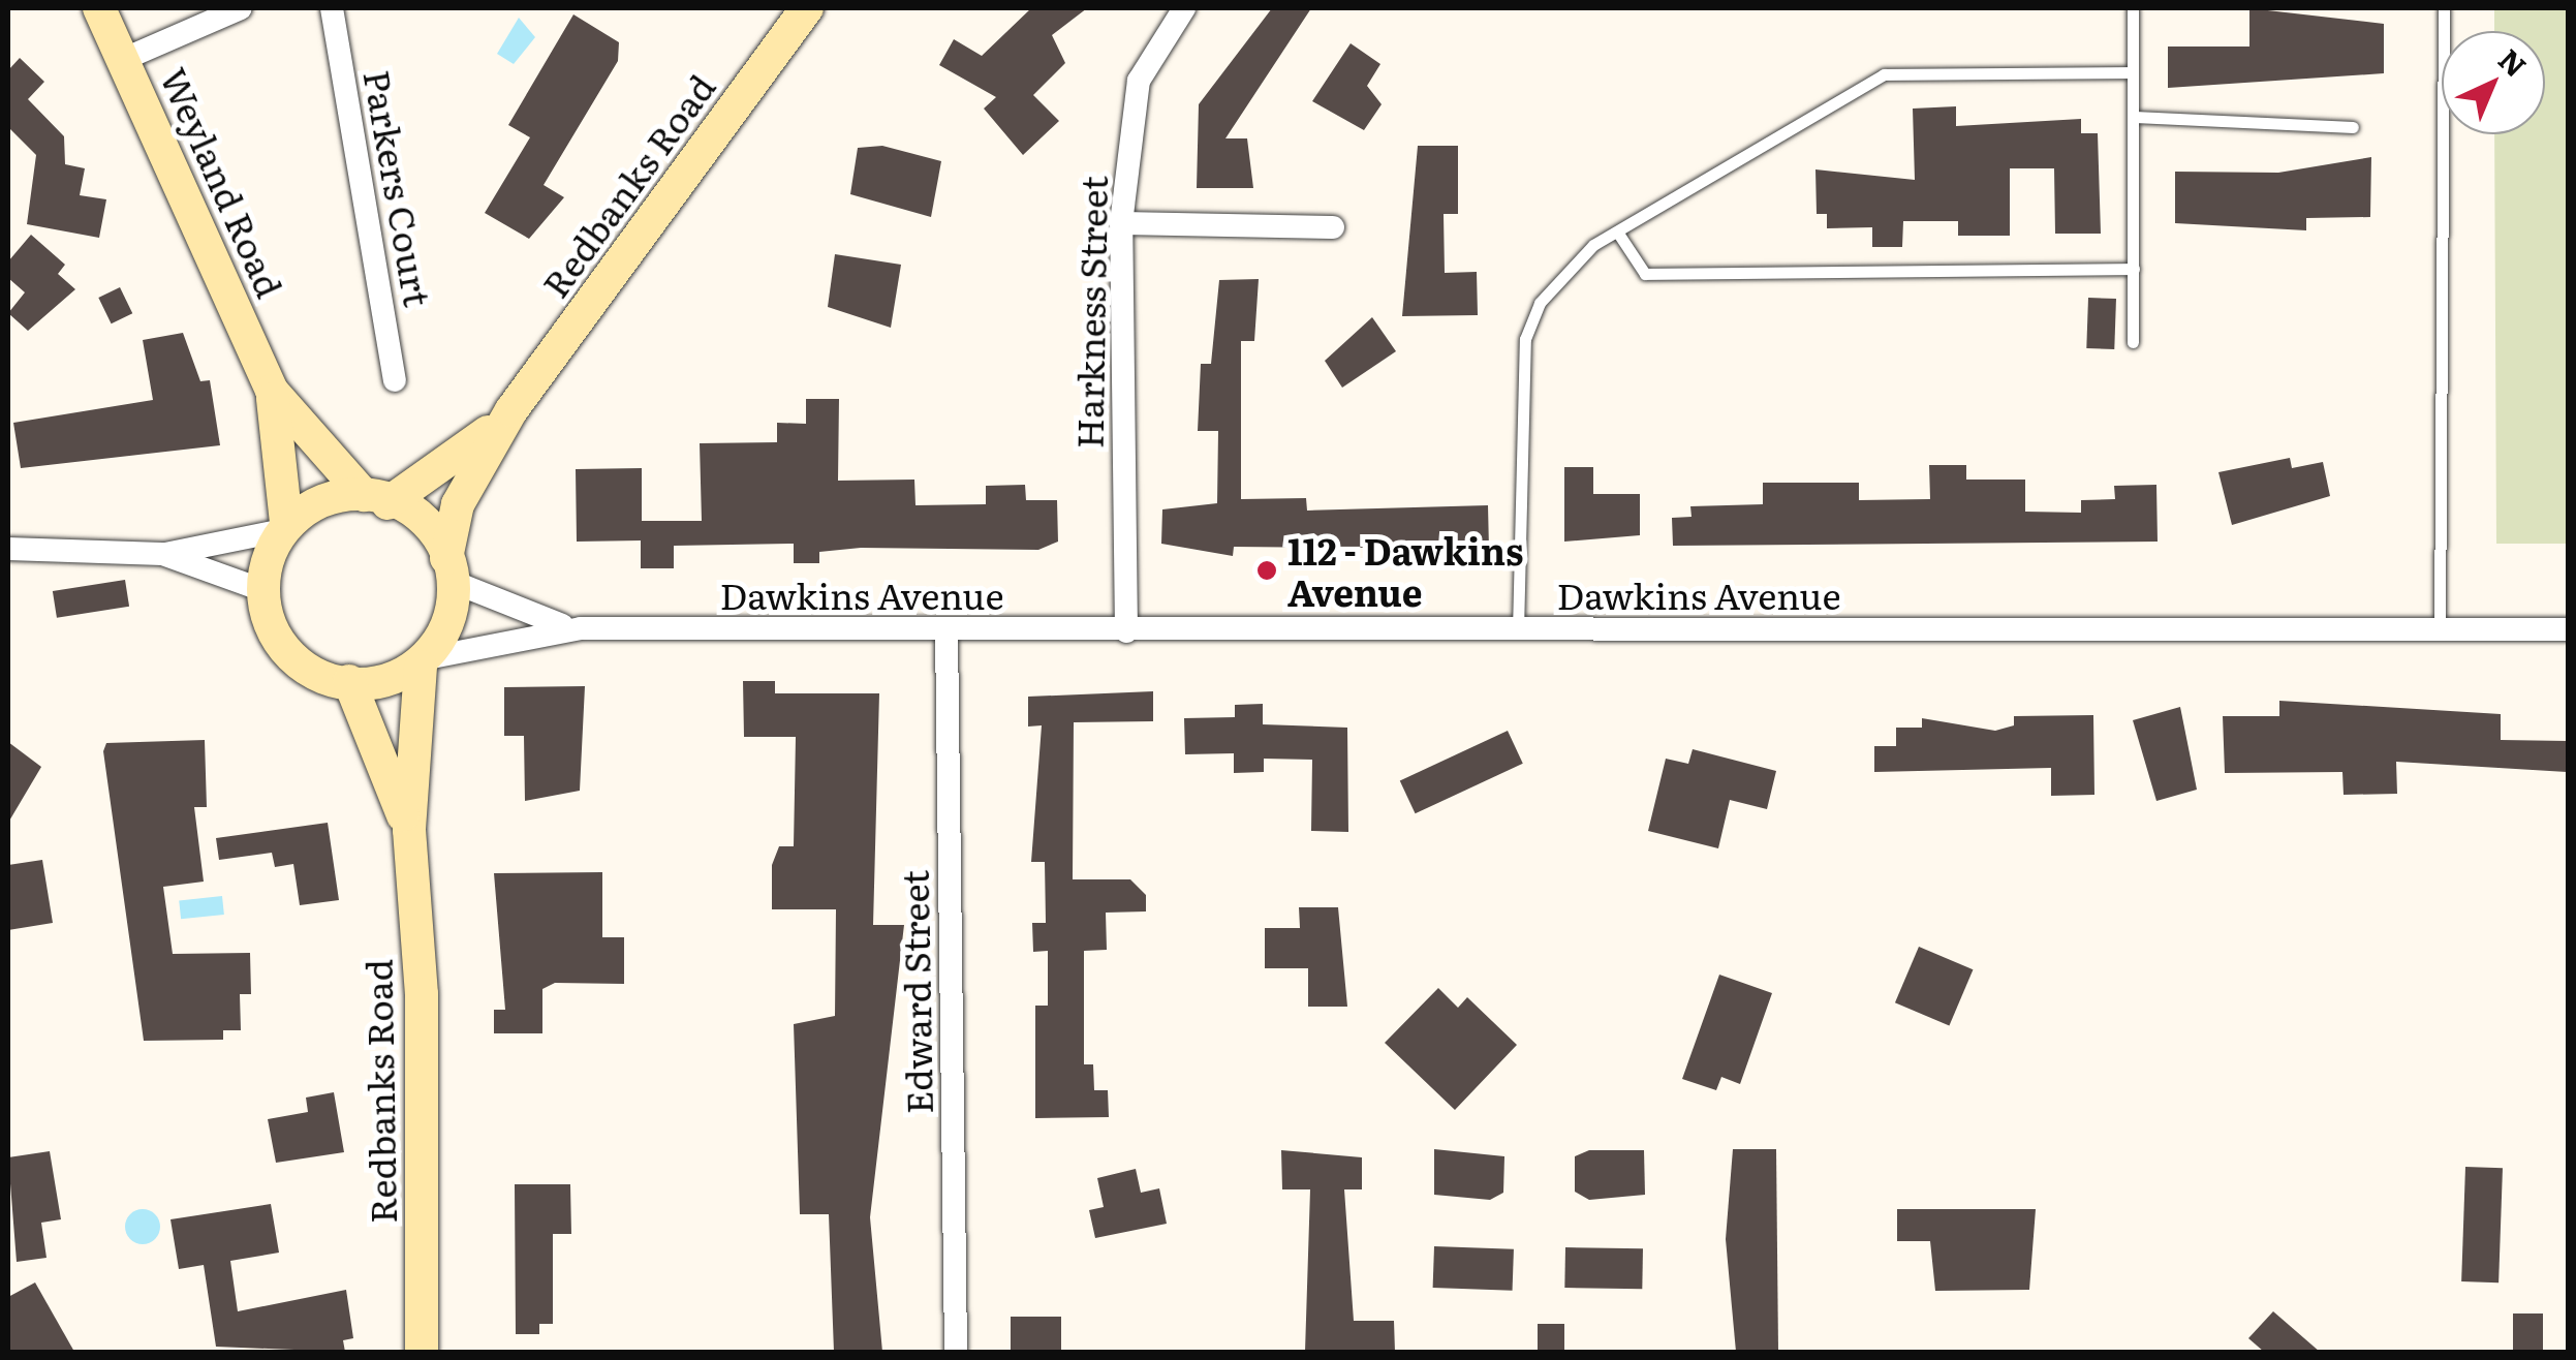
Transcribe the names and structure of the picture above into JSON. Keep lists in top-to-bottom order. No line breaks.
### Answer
{"streets":{"main road":["Weyland Road","Redbanks Road"],"street":["Parkers Court","Harkness Street","Dawkins Avenue","Edward Street"]},"crossings":[["Weyland Road","Redbanks Road"],["Weyland Road","Dawkins Avenue"],["Redbanks Road","Dawkins Avenue"],["Harkness Street","Dawkins Avenue"],["Dawkins Avenue","Edward Street"]],"places":["112 - Dawkins Avenue"],"north":"top right"}
